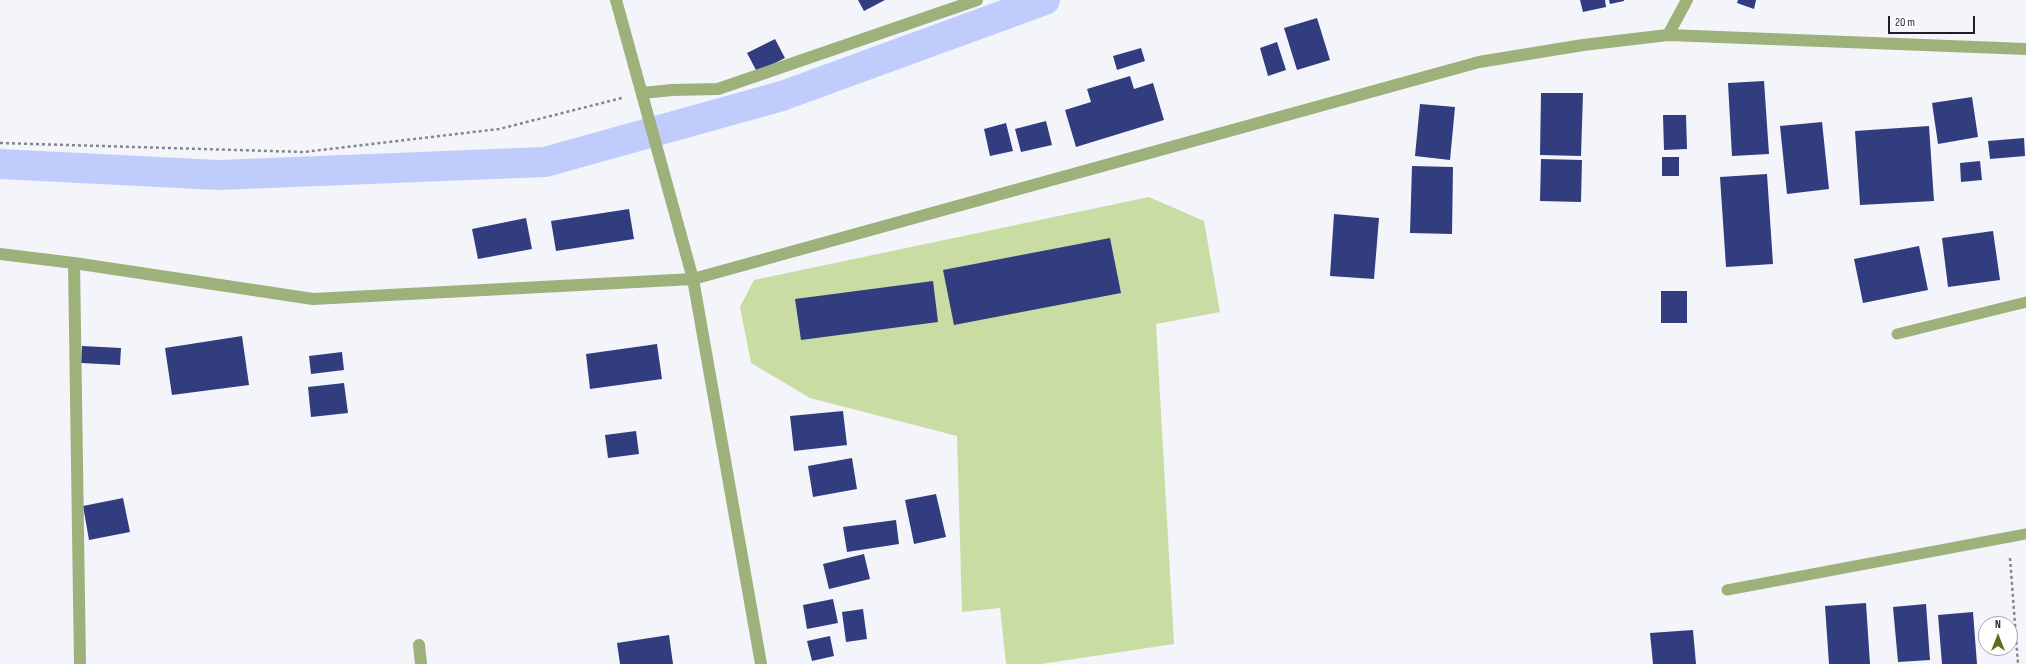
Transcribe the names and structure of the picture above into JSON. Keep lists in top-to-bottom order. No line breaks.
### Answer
{"scale_bar":"20 m","north":"top"}
